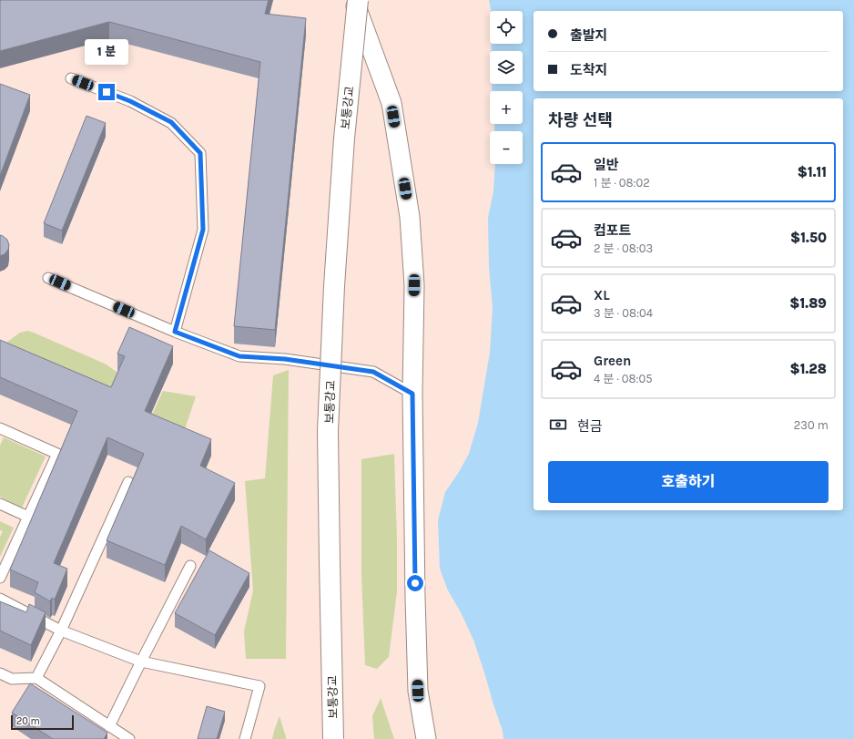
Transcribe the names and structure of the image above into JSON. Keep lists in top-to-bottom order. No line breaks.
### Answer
{"streets":{"highway":["보통강교"]},"scale_bar":"20 m","page":{"map_buttons":["+","−"],"banner":["출발지","도착지"],"bubble":"1 분","heading":"차량 선택","list":[{"name":"일반","note":"1 분 · 08:02","value":"$1.11"},{"name":"컴포트","note":"2 분 · 08:03","value":"$1.50"},{"name":"XL","note":"3 분 · 08:04","value":"$1.89"},{"name":"Green","note":"4 분 · 08:05","value":"$1.28"}],"pay":["현금","230 m"],"buttons":"호출하기","scale":"20 m"}}
